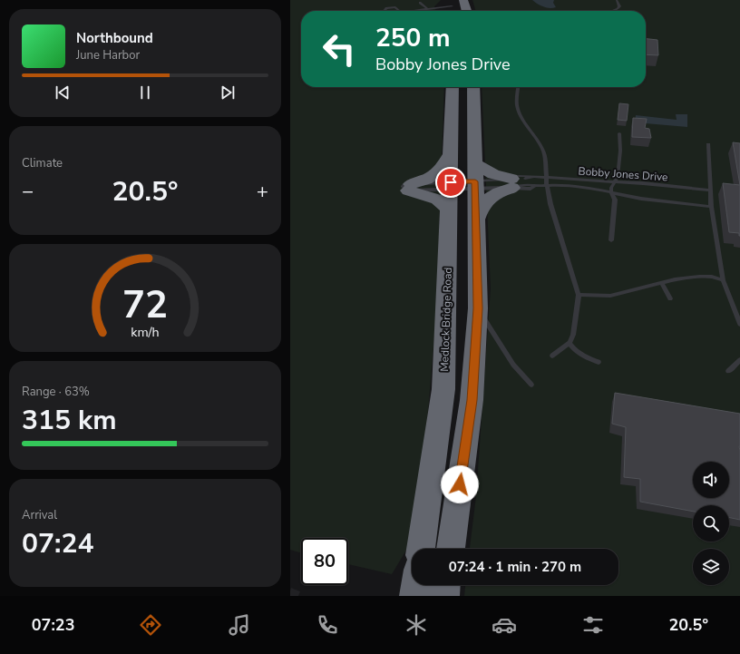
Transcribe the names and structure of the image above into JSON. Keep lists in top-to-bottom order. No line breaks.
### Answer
{"streets":{"highway":["Medlock Bridge Road"],"lane":["Bobby Jones Drive"]},"crossings":[["Bobby Jones Drive","Medlock Bridge Road"]],"page":{"turn":["250 m","Bobby Jones Drive"],"song":["Northbound","June Harbor"],"tile":["Climate",["Range · 63%","315 km"],["Arrival","07:24"]],"heat":["−","20.5°","+"],"limit":"80","trip":"07:24 · 1 min · 270 m","tabs":["07:23","20.5°"],"gauge":["72","km/h"]}}
